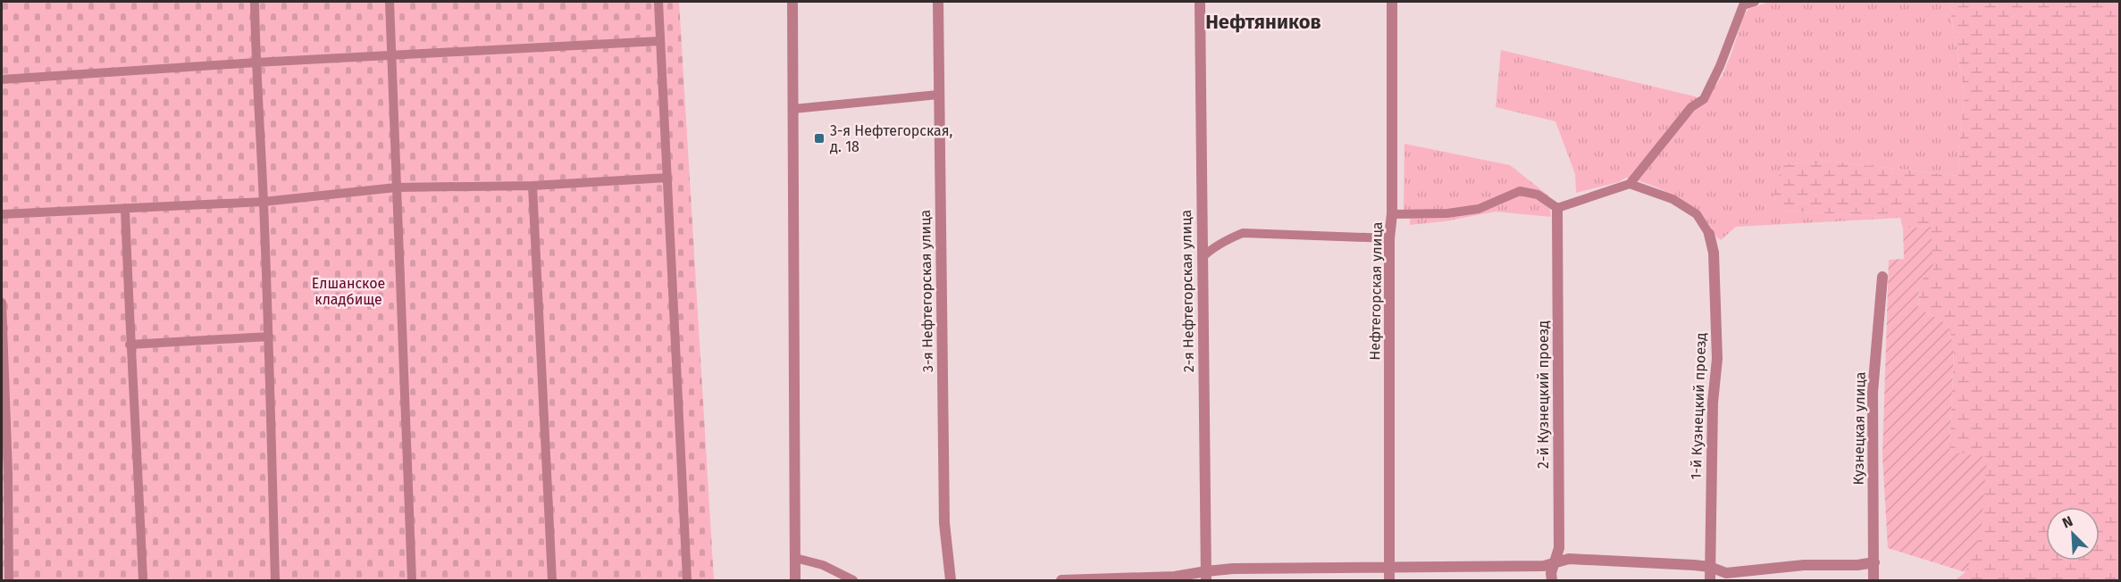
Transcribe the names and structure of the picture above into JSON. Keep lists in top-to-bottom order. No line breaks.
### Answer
{"streets":{"street":["3-я Нефтегорская улица","2-я Нефтегорская улица","Нефтегорская улица","2-й Кузнецкий проезд","1-й Кузнецкий проезд","Кузнецкая улица"]},"districts":["Нефтяников"],"parks":["Елшанское кладбище"],"places":{"transit":["3-я Нефтегорская, д. 18"]},"north":"top left"}
